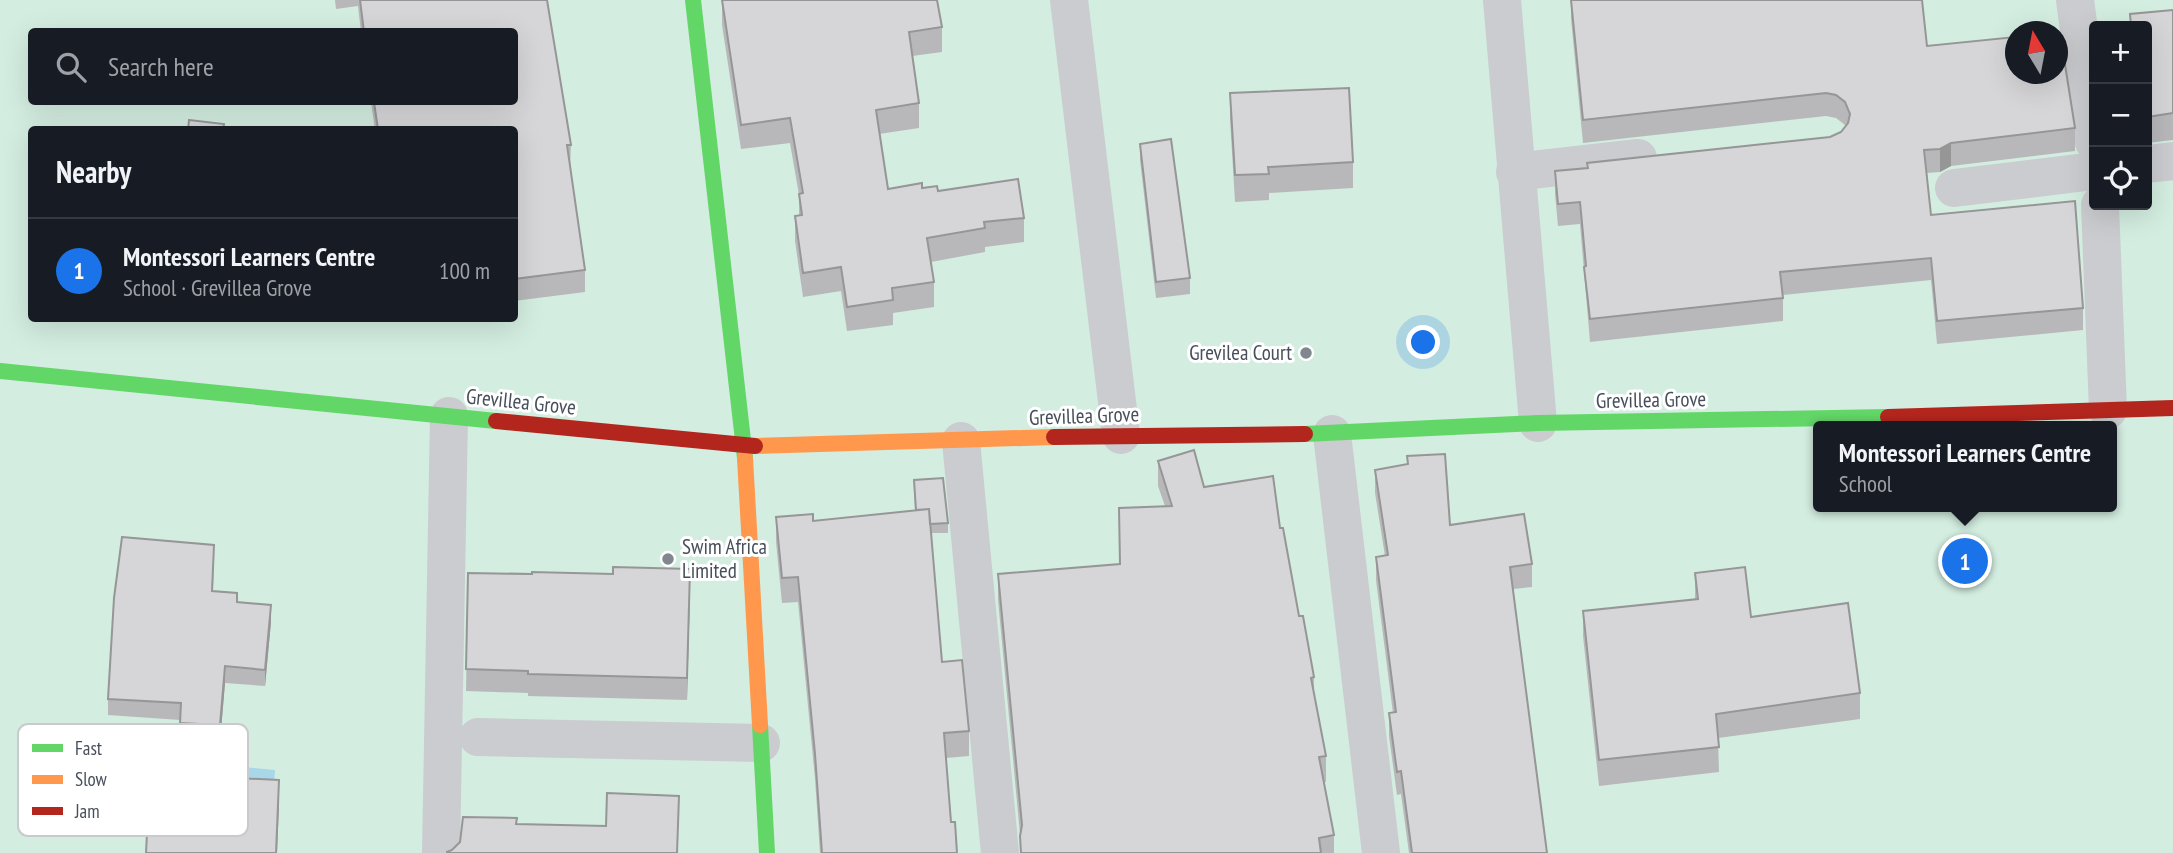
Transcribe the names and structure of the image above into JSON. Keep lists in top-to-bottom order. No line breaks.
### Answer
{"streets":{"street":["Grevillea Grove"]},"places":["Grevilea Court","Swim Africa Limited"],"legend":["Fast","Slow","Jam"],"north":"top","page":{"map_buttons":["+","−"],"search":"Search here","heading":"Nearby","list":[{"mark":"1","name":"Montessori Learners Centre","note":"School · Grevillea Grove","value":"100 m"}],"popup":["Montessori Learners Centre","School"],"pins":"1"}}
